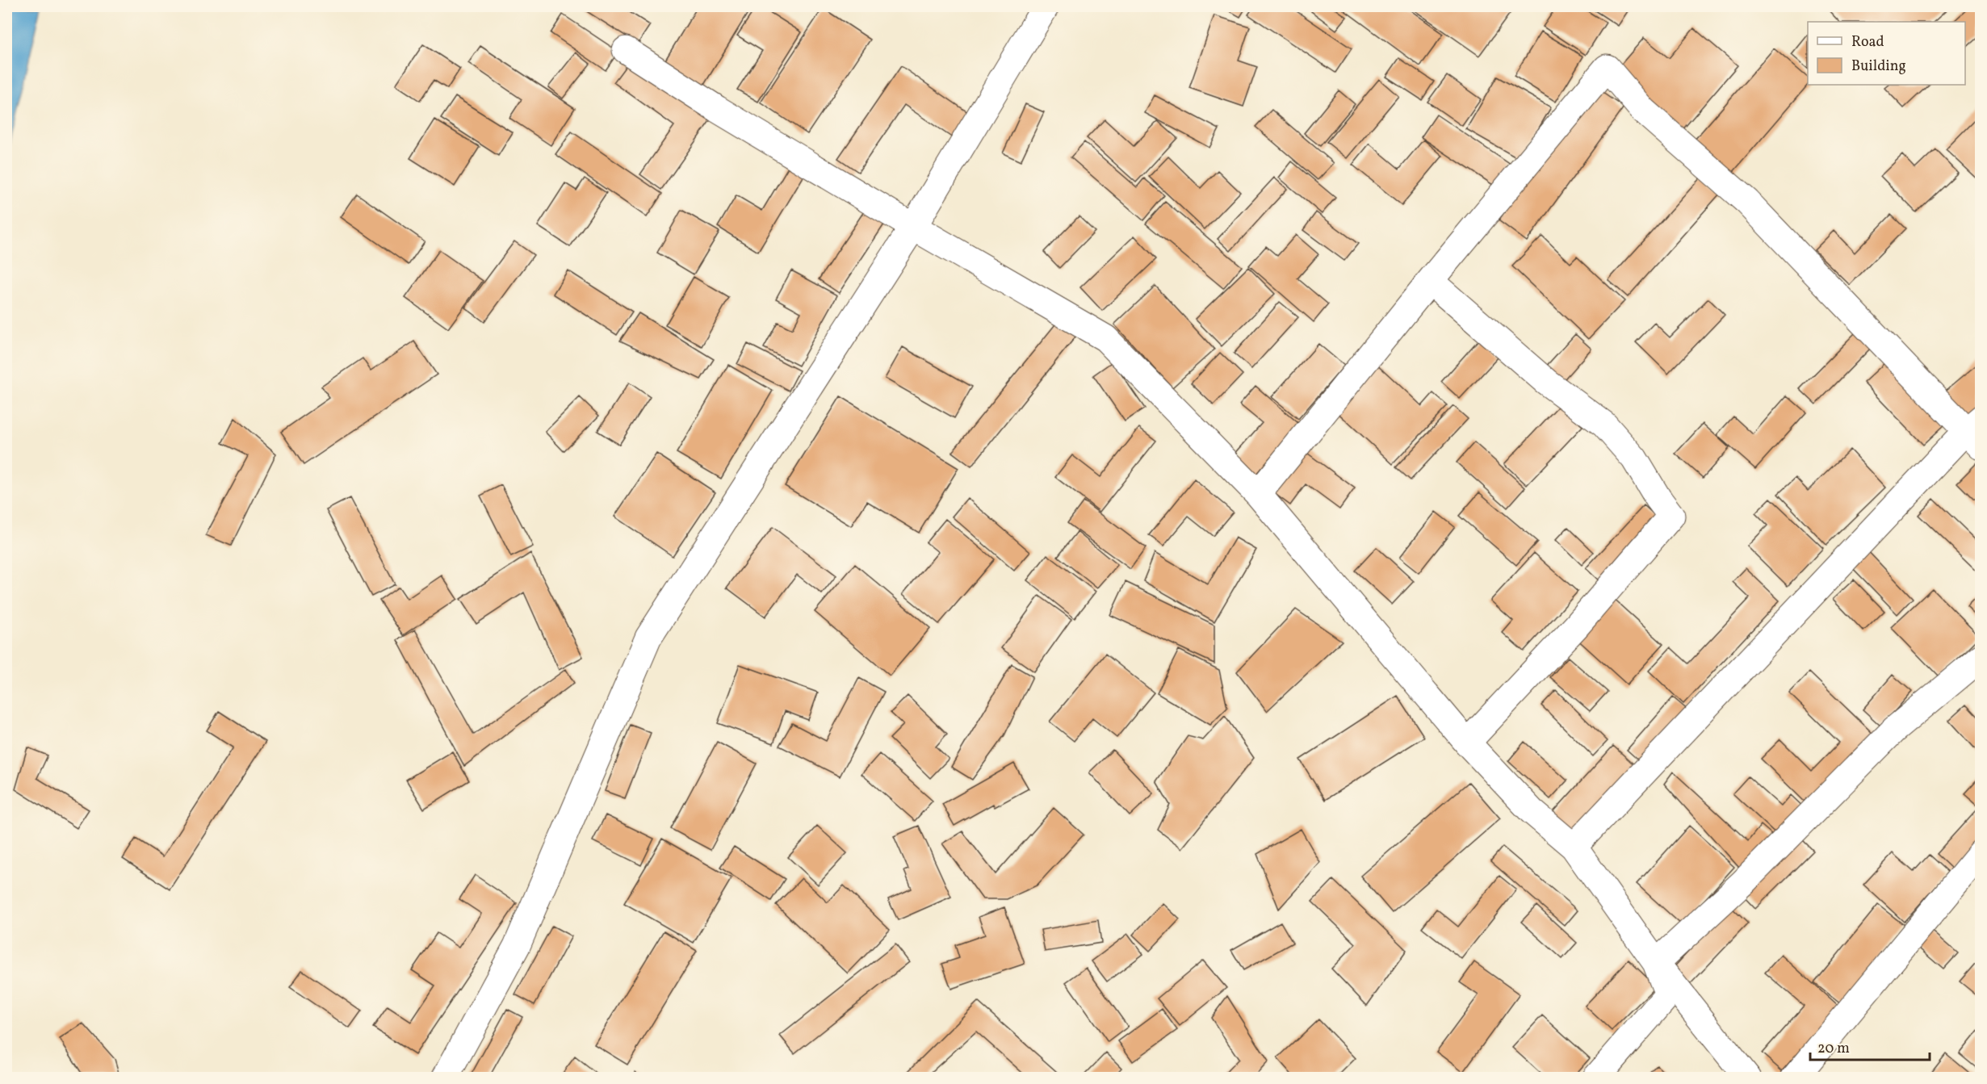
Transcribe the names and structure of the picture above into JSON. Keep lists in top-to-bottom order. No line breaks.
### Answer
{"legend":["Road","Building"],"scale_bar":"20 m"}
